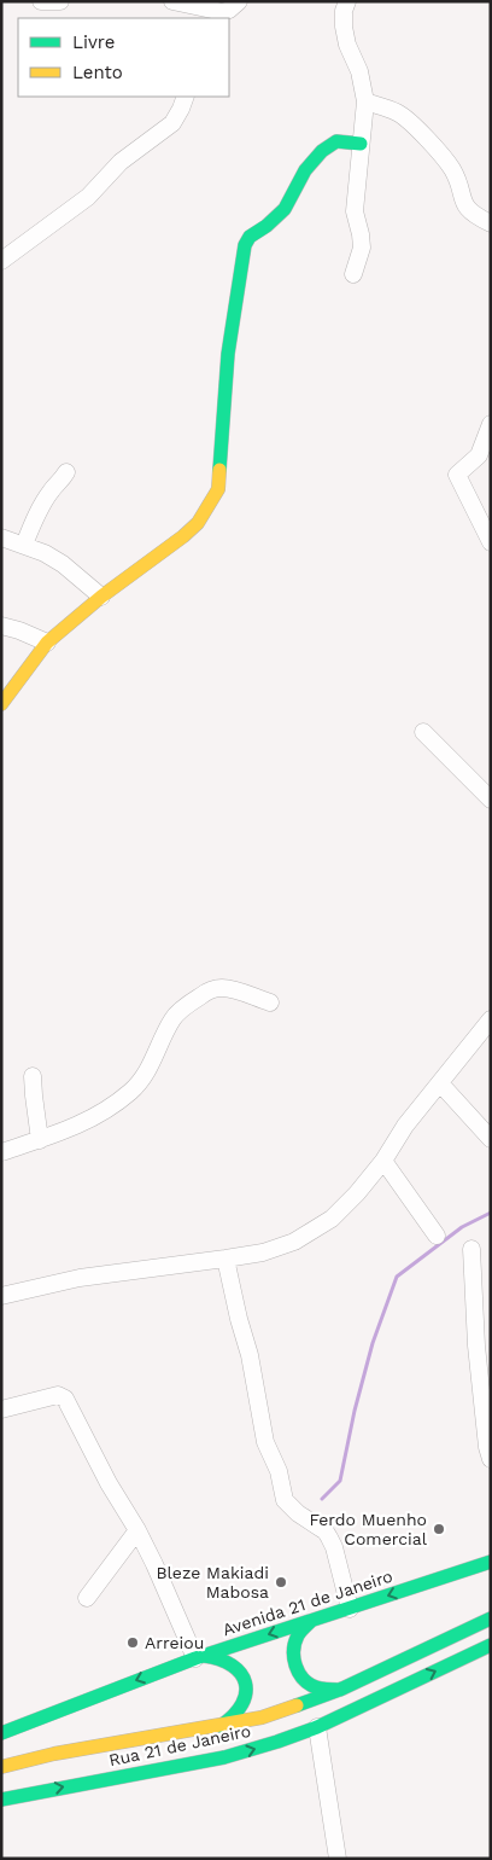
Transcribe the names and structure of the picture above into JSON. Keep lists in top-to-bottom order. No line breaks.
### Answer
{"streets":{"main road":["Avenida 21 de Janeiro","Rua 21 de Janeiro"]},"places":["Ferdo Muenho Comercial","Bleze Makiadi Mabosa","Arreiou"],"legend":["Livre","Lento"]}
